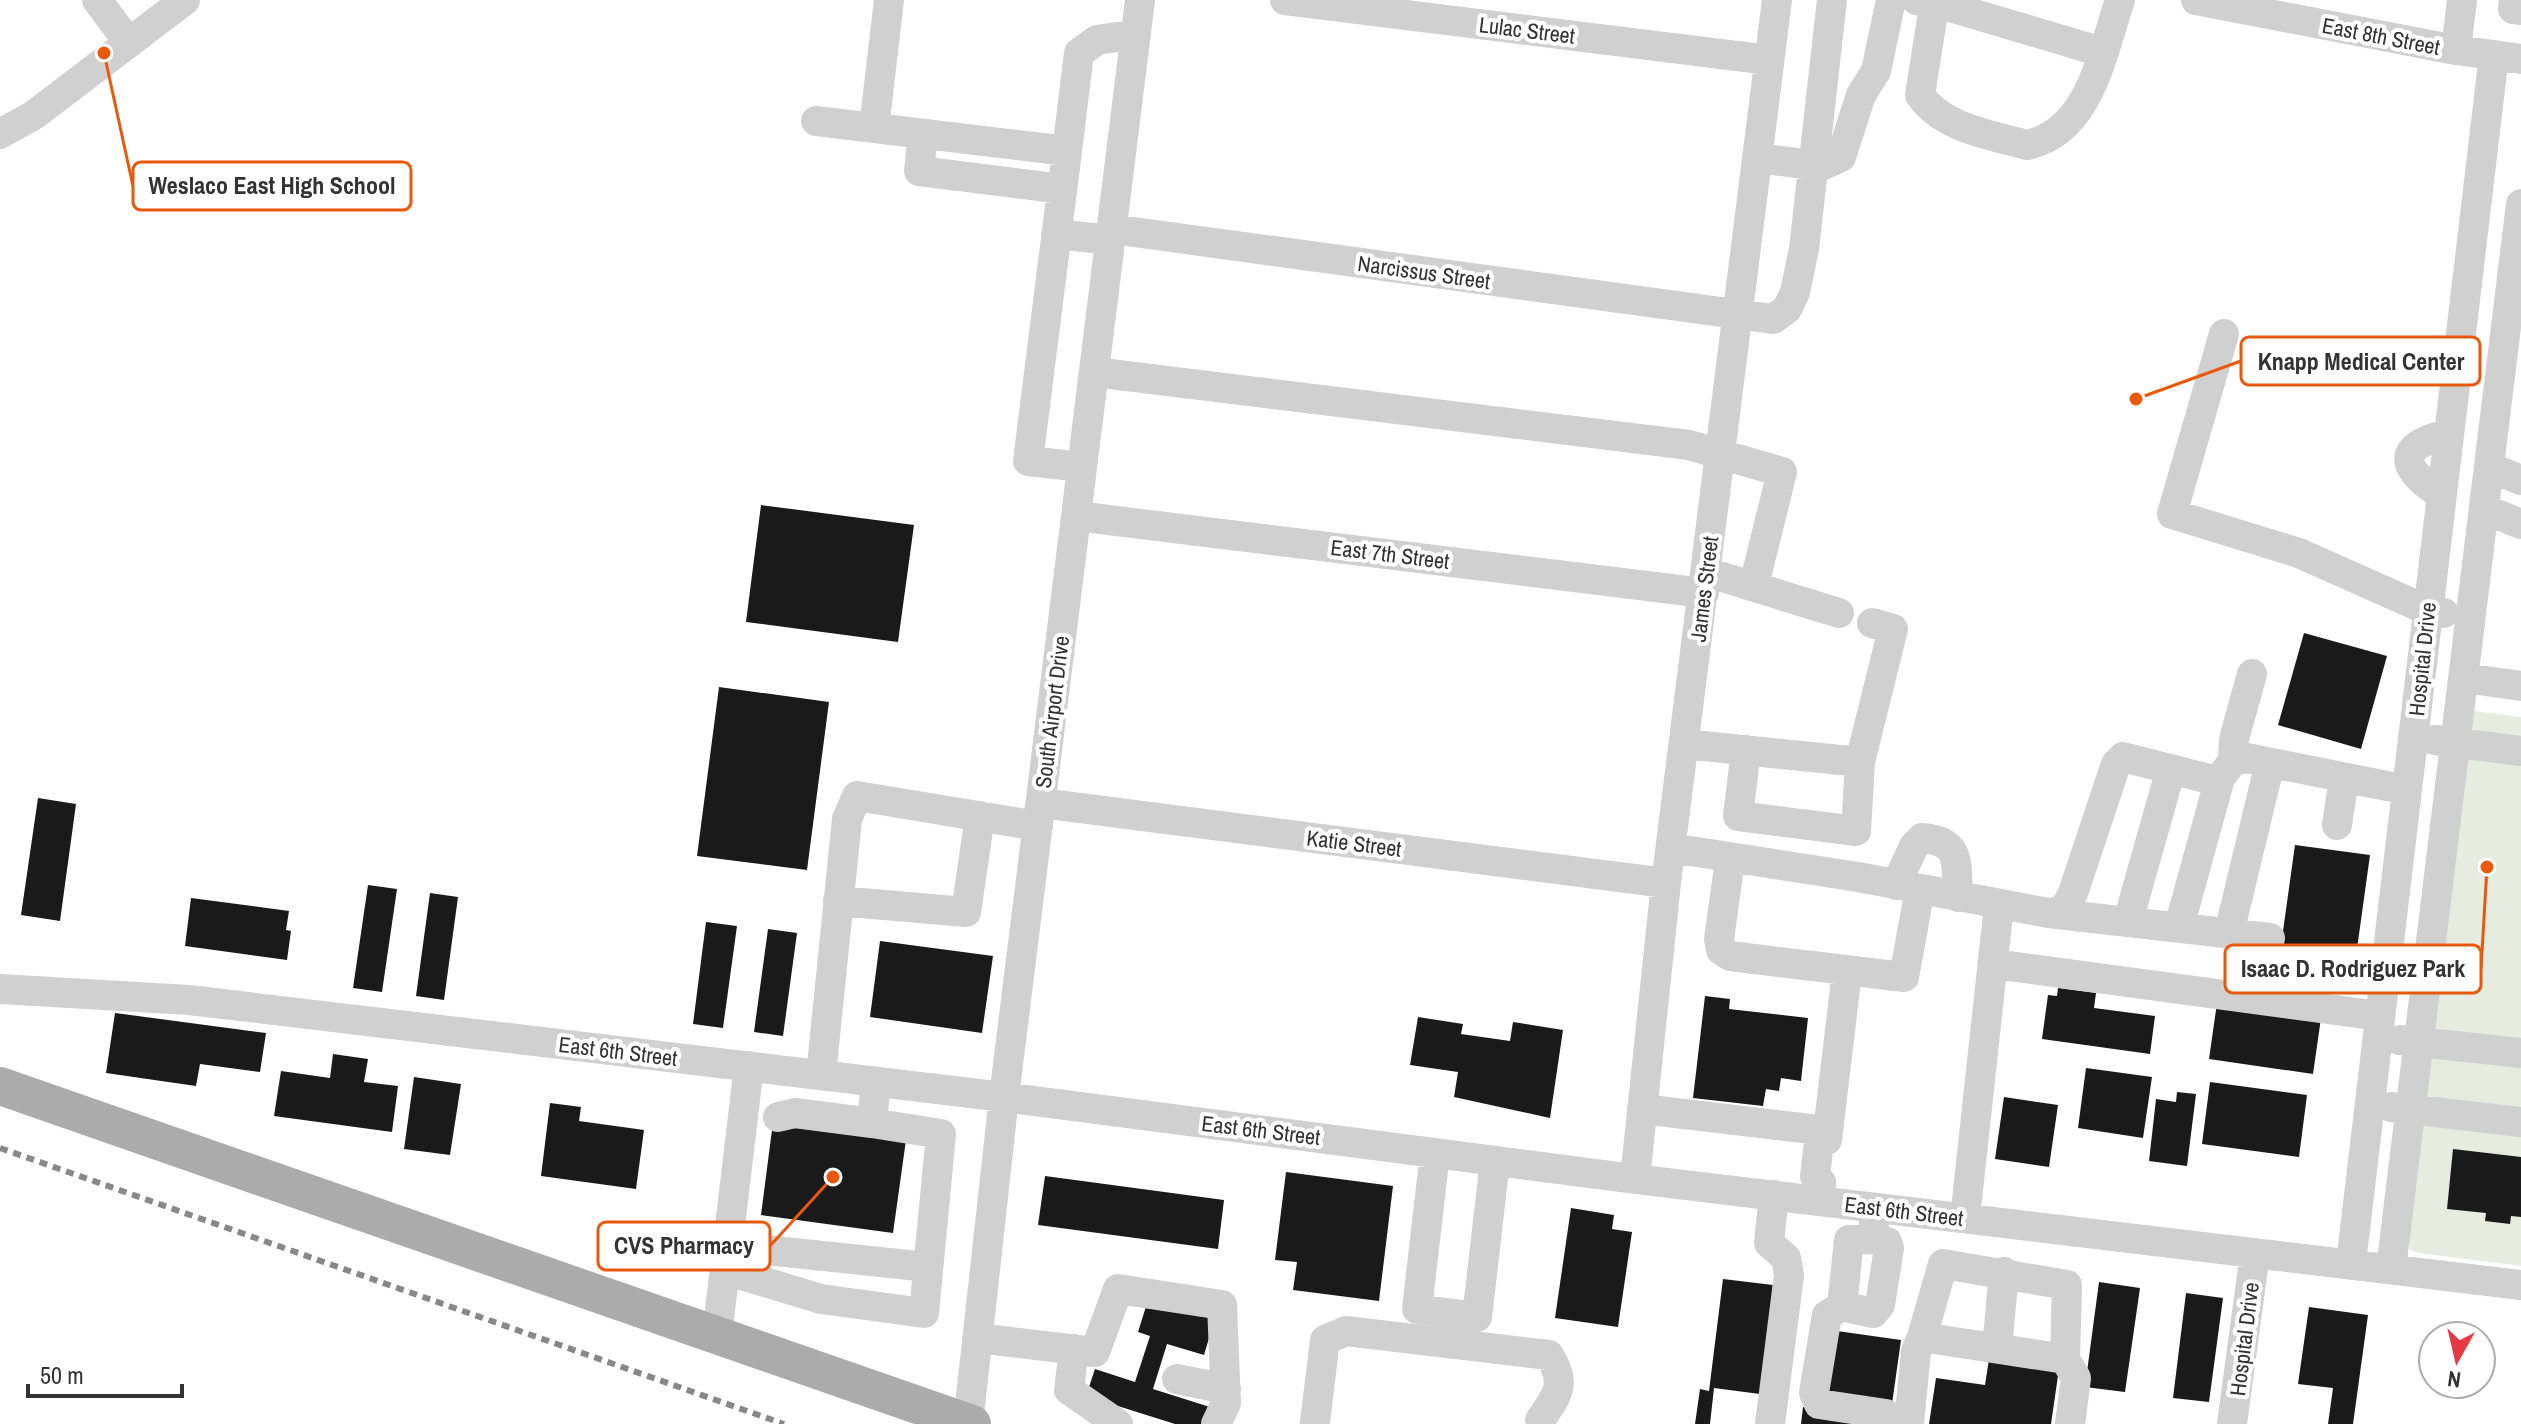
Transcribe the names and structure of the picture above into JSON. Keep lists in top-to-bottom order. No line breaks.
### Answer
{"streets":{"street":["Lulac Street","East 8th Street","Narcissus Street","East 7th Street","James Street","Hospital Drive","South Airport Drive","Katie Street","East 6th Street"]},"crossings":[["Lulac Street","James Street"],["East 8th Street","Hospital Drive"],["Narcissus Street","James Street"],["Narcissus Street","South Airport Drive"],["East 7th Street","James Street"],["East 7th Street","South Airport Drive"],["James Street","Katie Street"],["James Street","East 6th Street"],["Hospital Drive","East 6th Street"],["South Airport Drive","Katie Street"],["South Airport Drive","East 6th Street"]],"places":["Weslaco East High School","Knapp Medical Center","Isaac D. Rodriguez Park","CVS Pharmacy"],"scale_bar":"50 m","north":"bottom"}
